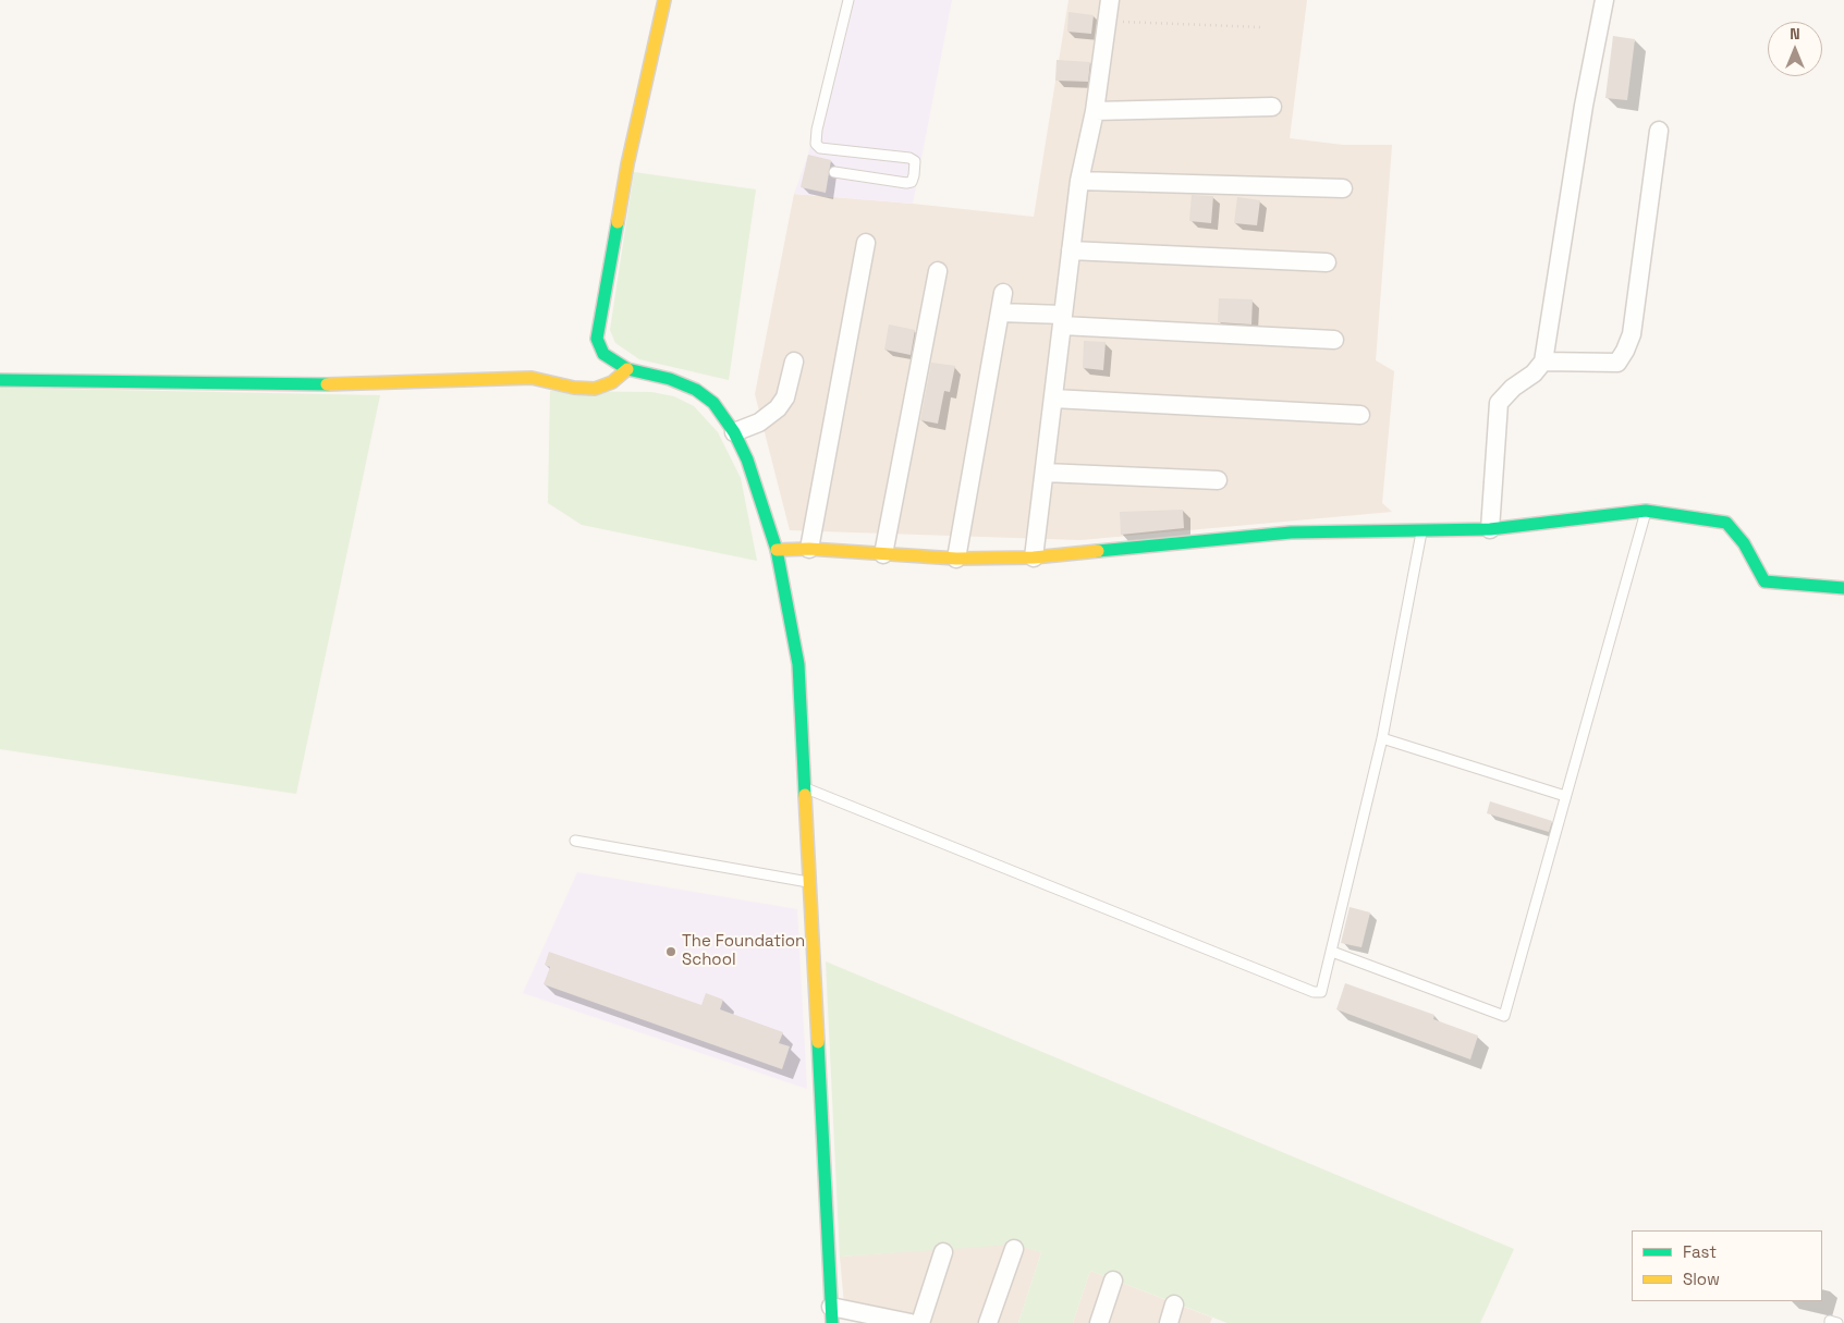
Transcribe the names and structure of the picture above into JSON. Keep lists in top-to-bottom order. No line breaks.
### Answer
{"places":["The Foundation School"],"legend":["Fast","Slow"],"north":"top"}
